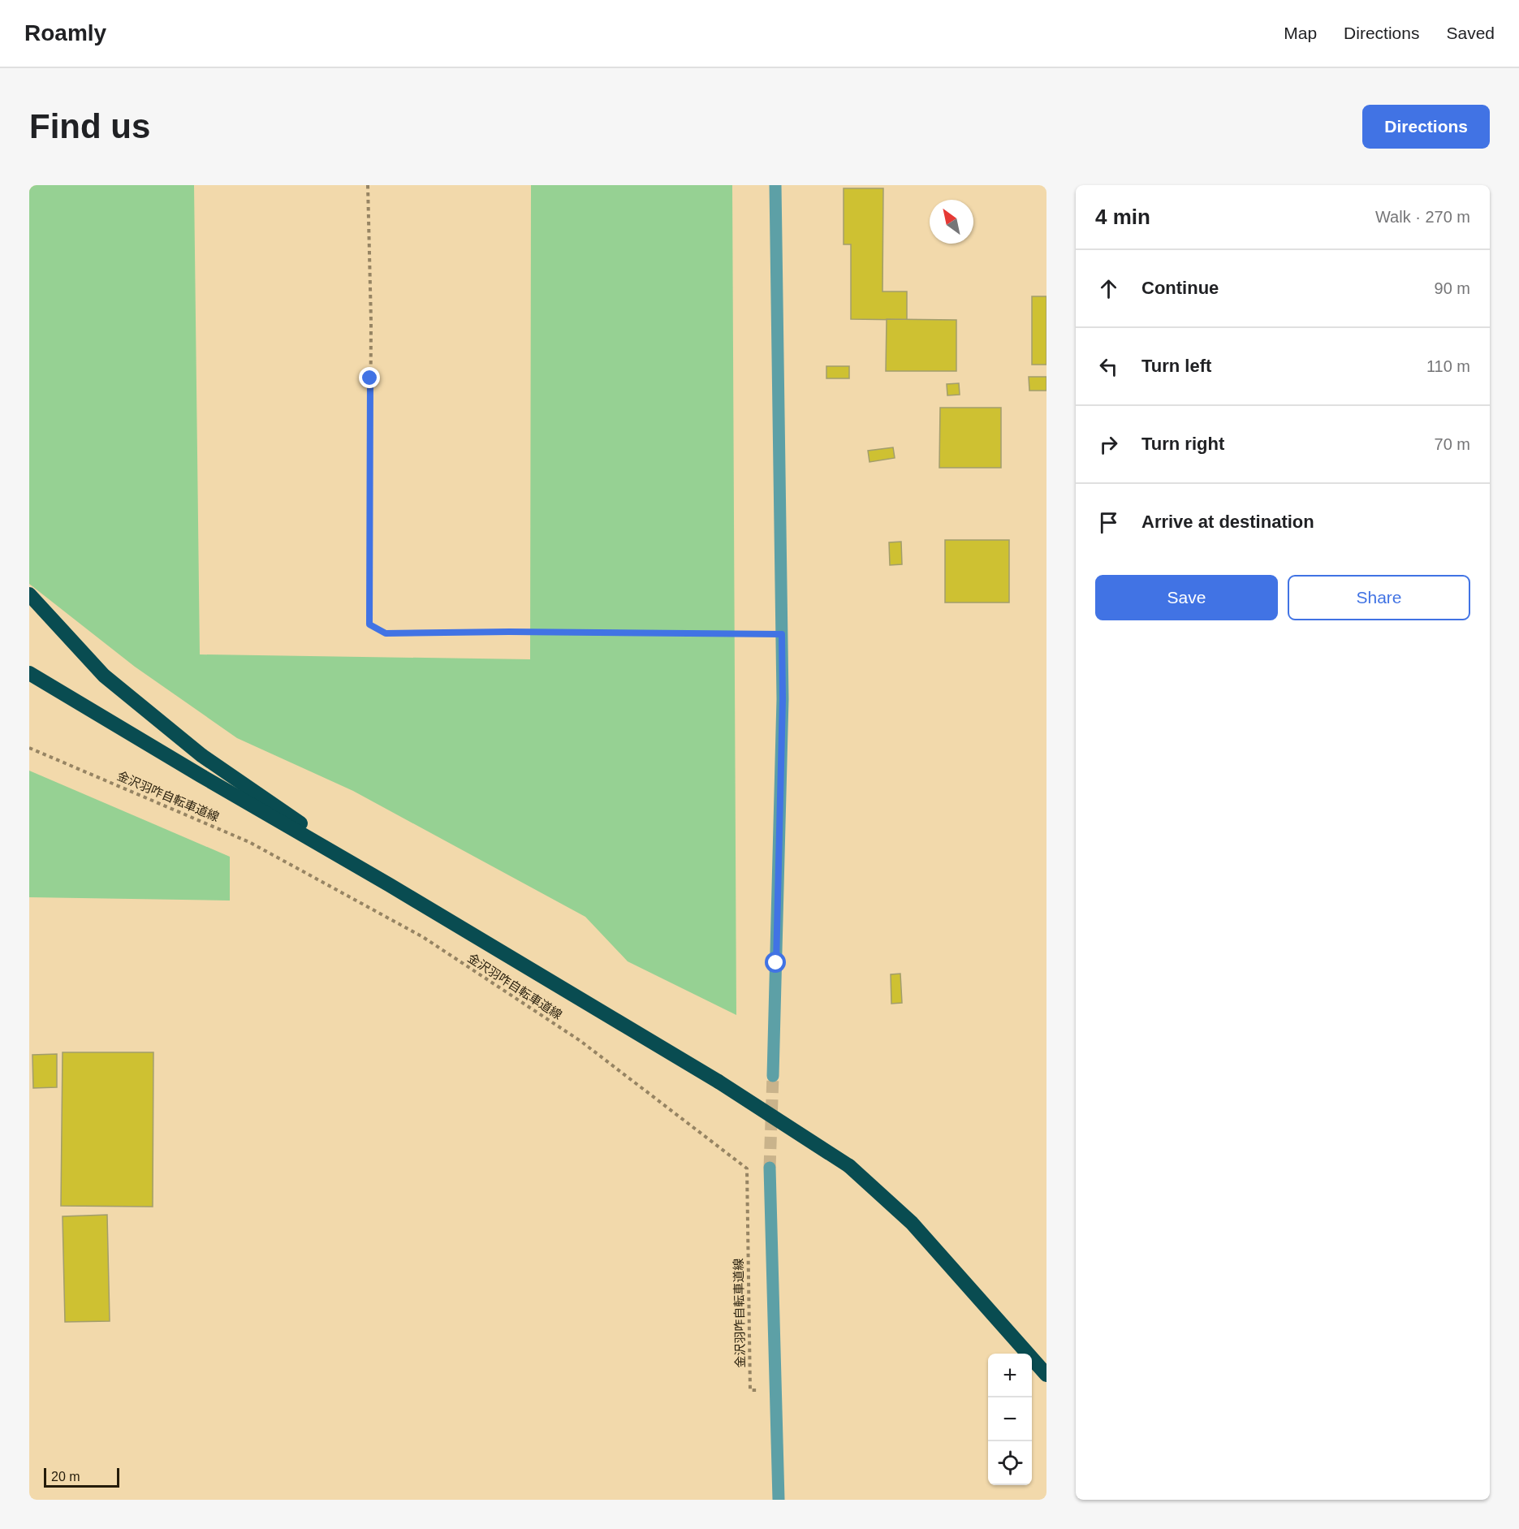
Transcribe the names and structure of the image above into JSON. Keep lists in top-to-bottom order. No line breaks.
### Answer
{"streets":{"path":["金沢羽咋自転車道線"]},"scale_bar":"20 m","north":"top left","page":{"header":"Roamly","nav":["Map","Directions","Saved"],"buttons":["Directions",["Save","Share"]],"title":"Find us","heading":["4 min","Walk · 270 m"],"list":[["Continue","90 m"],["Turn left","110 m"],["Turn right","70 m"],"Arrive at destination"],"map_buttons":["+","−"],"scale":"20 m"}}
